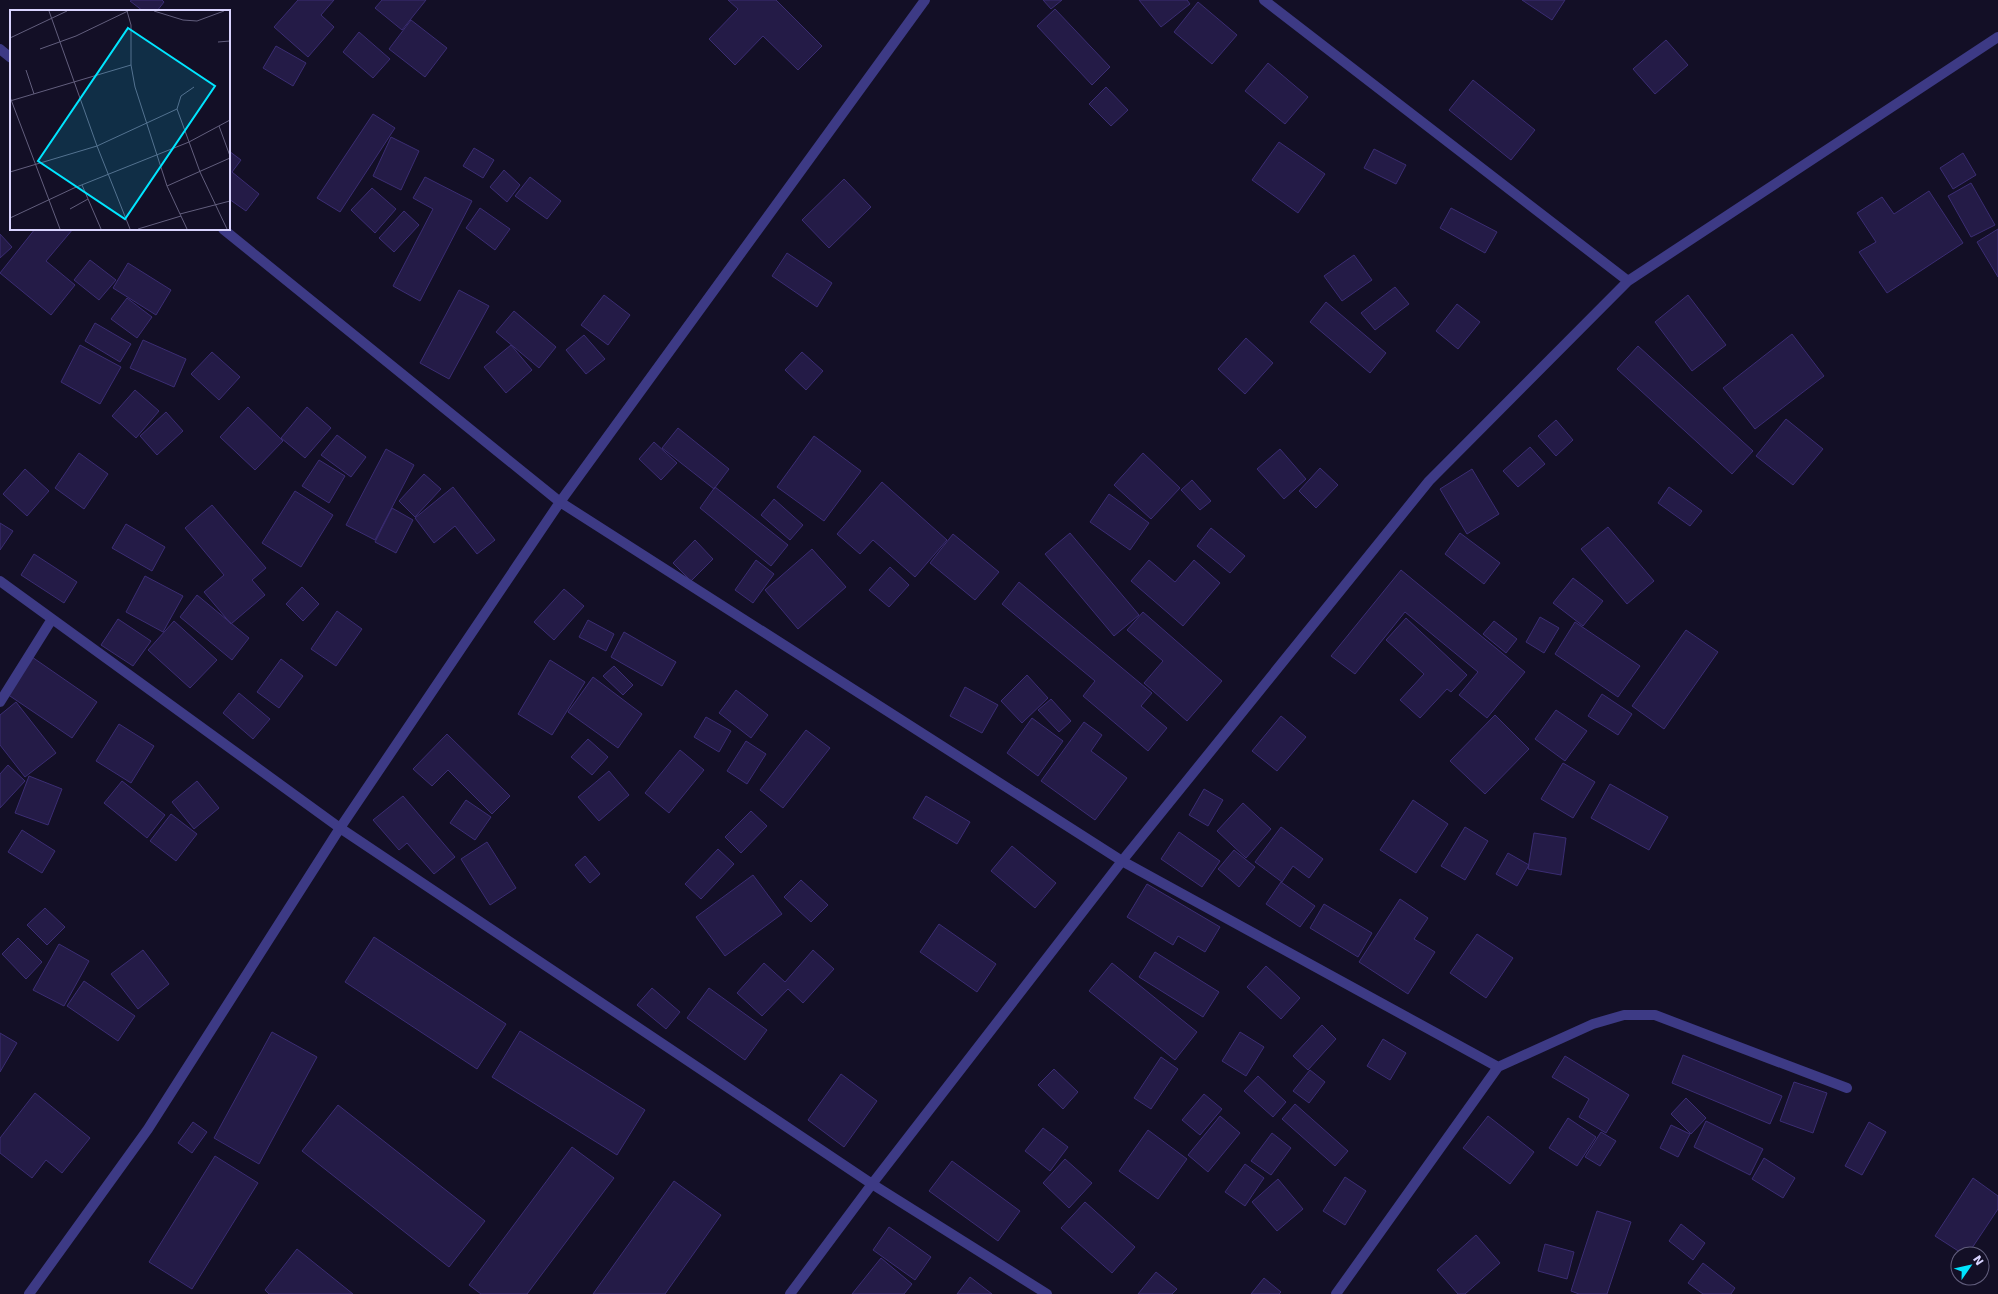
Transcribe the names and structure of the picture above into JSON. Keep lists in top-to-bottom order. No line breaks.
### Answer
{"north":"top right"}
